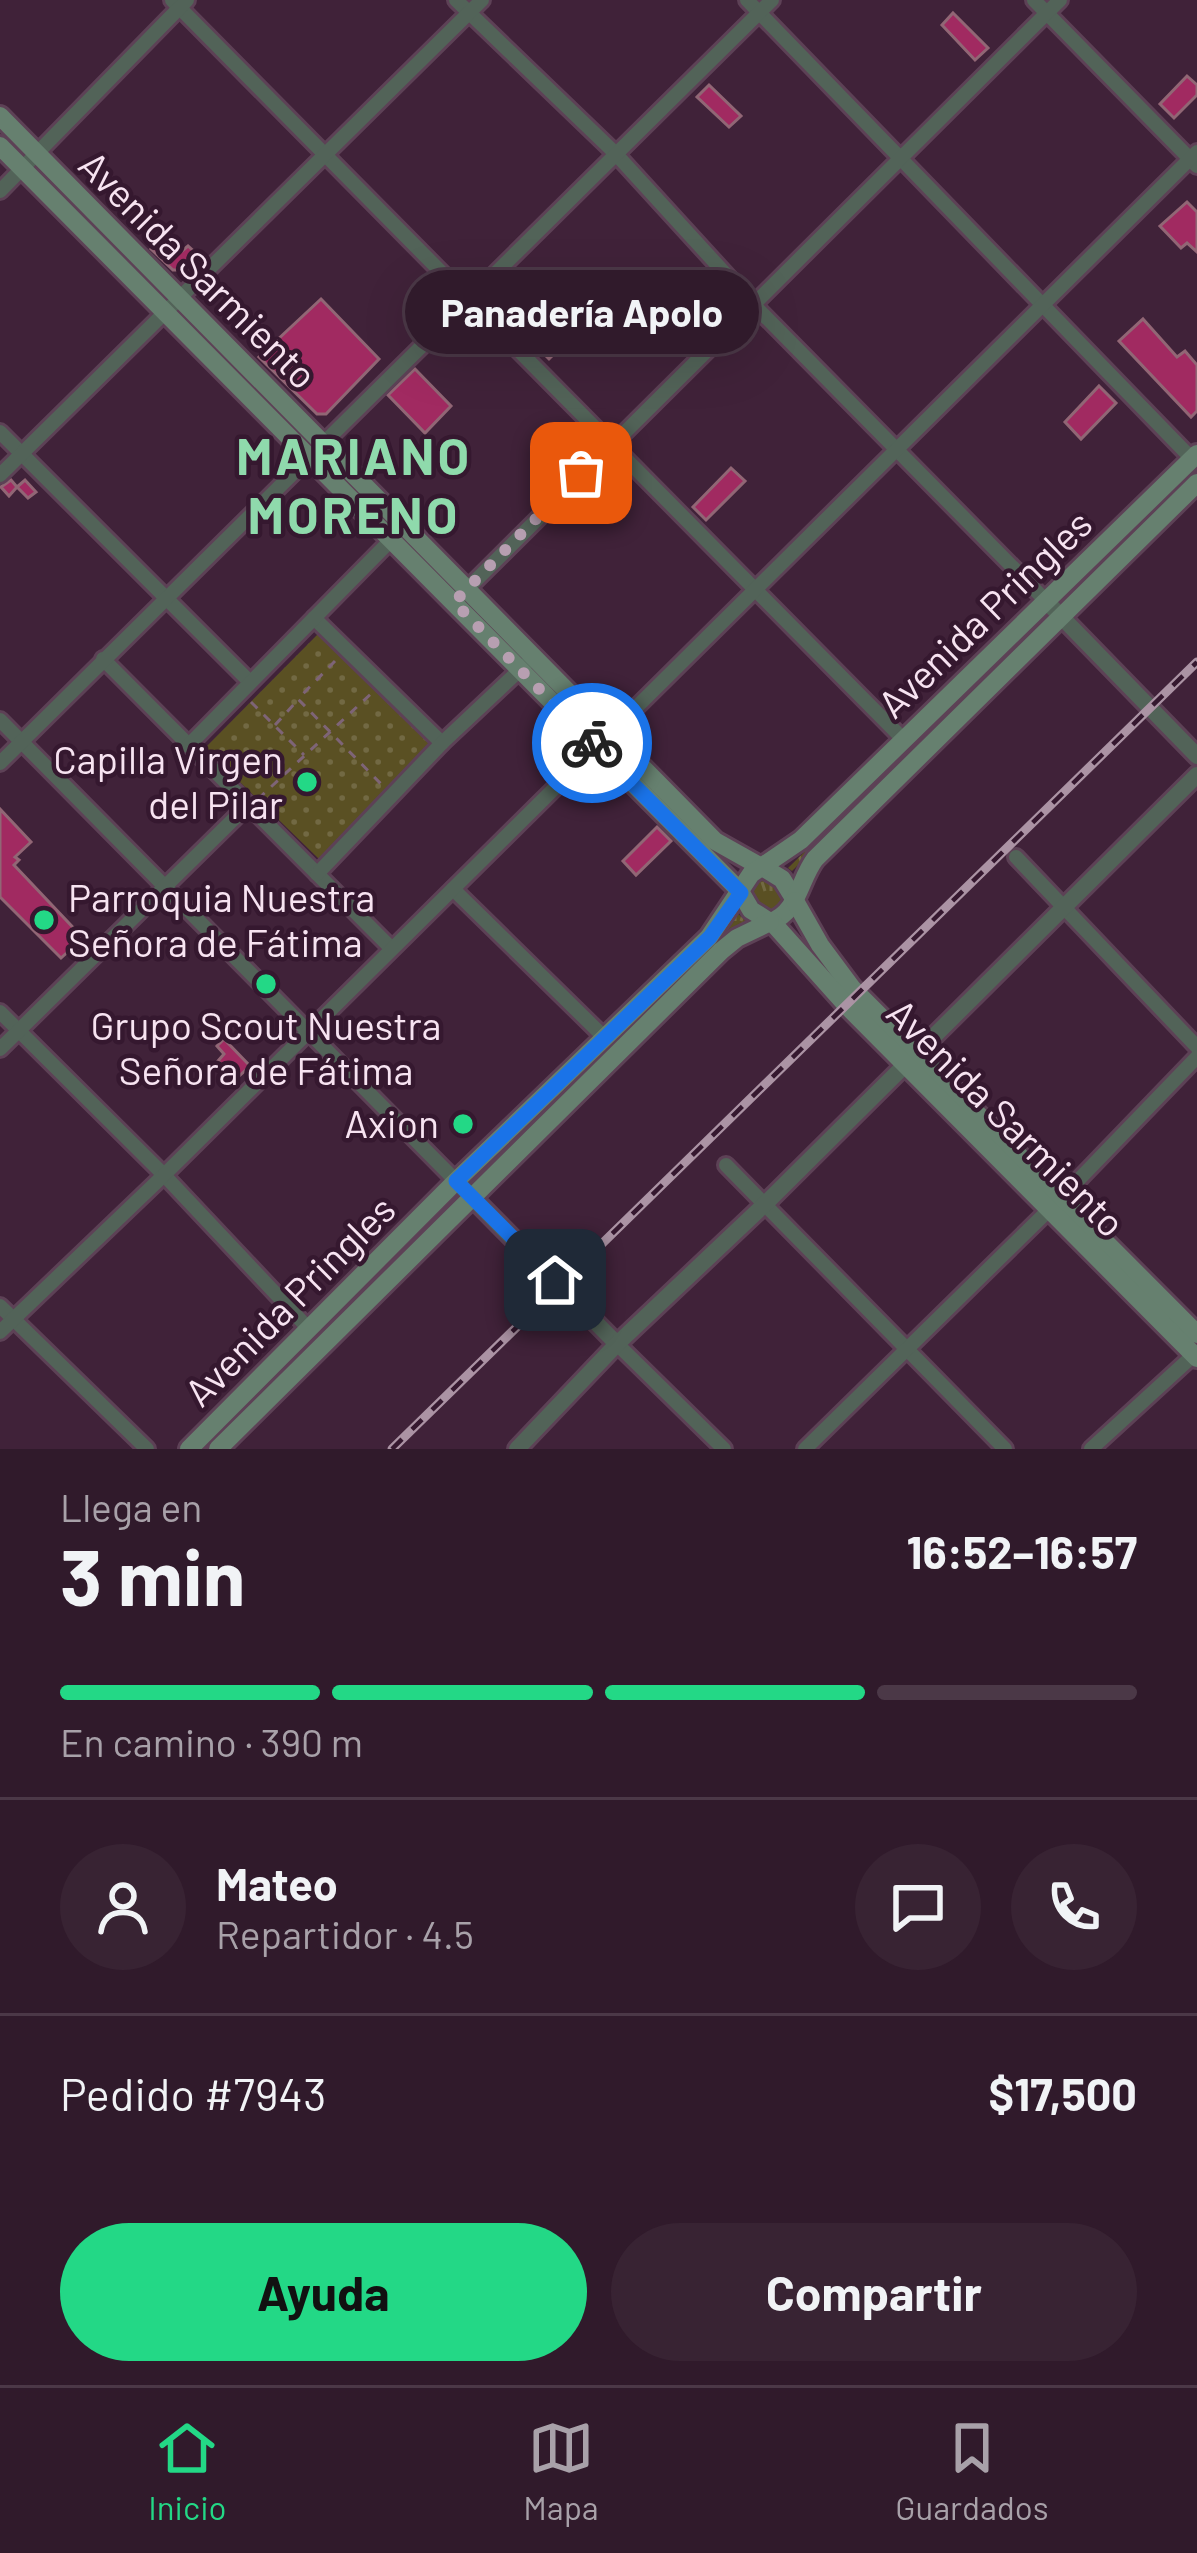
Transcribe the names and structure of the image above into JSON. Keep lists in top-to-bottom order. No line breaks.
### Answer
{"streets":{"main road":["Avenida Sarmiento","Avenida Pringles"]},"crossings":[["Avenida Sarmiento","Avenida Pringles"]],"districts":["MARIANO MORENO"],"places":["Panadería Apolo","Capilla Virgen del Pilar","Parroquia Nuestra Señora de Fátima","Grupo Scout Nuestra Señora de Fátima","Axion"],"page":{"bubble":"Panadería Apolo","heading":["3 min","Llega en","16:52–16:57"],"panel":["Mateo","Repartidor · 4.5","Pedido #7943","$17,500"],"bar":"En camino · 390 m","buttons":["Ayuda","Compartir"],"tabs":["Inicio","Mapa","Guardados"]}}
